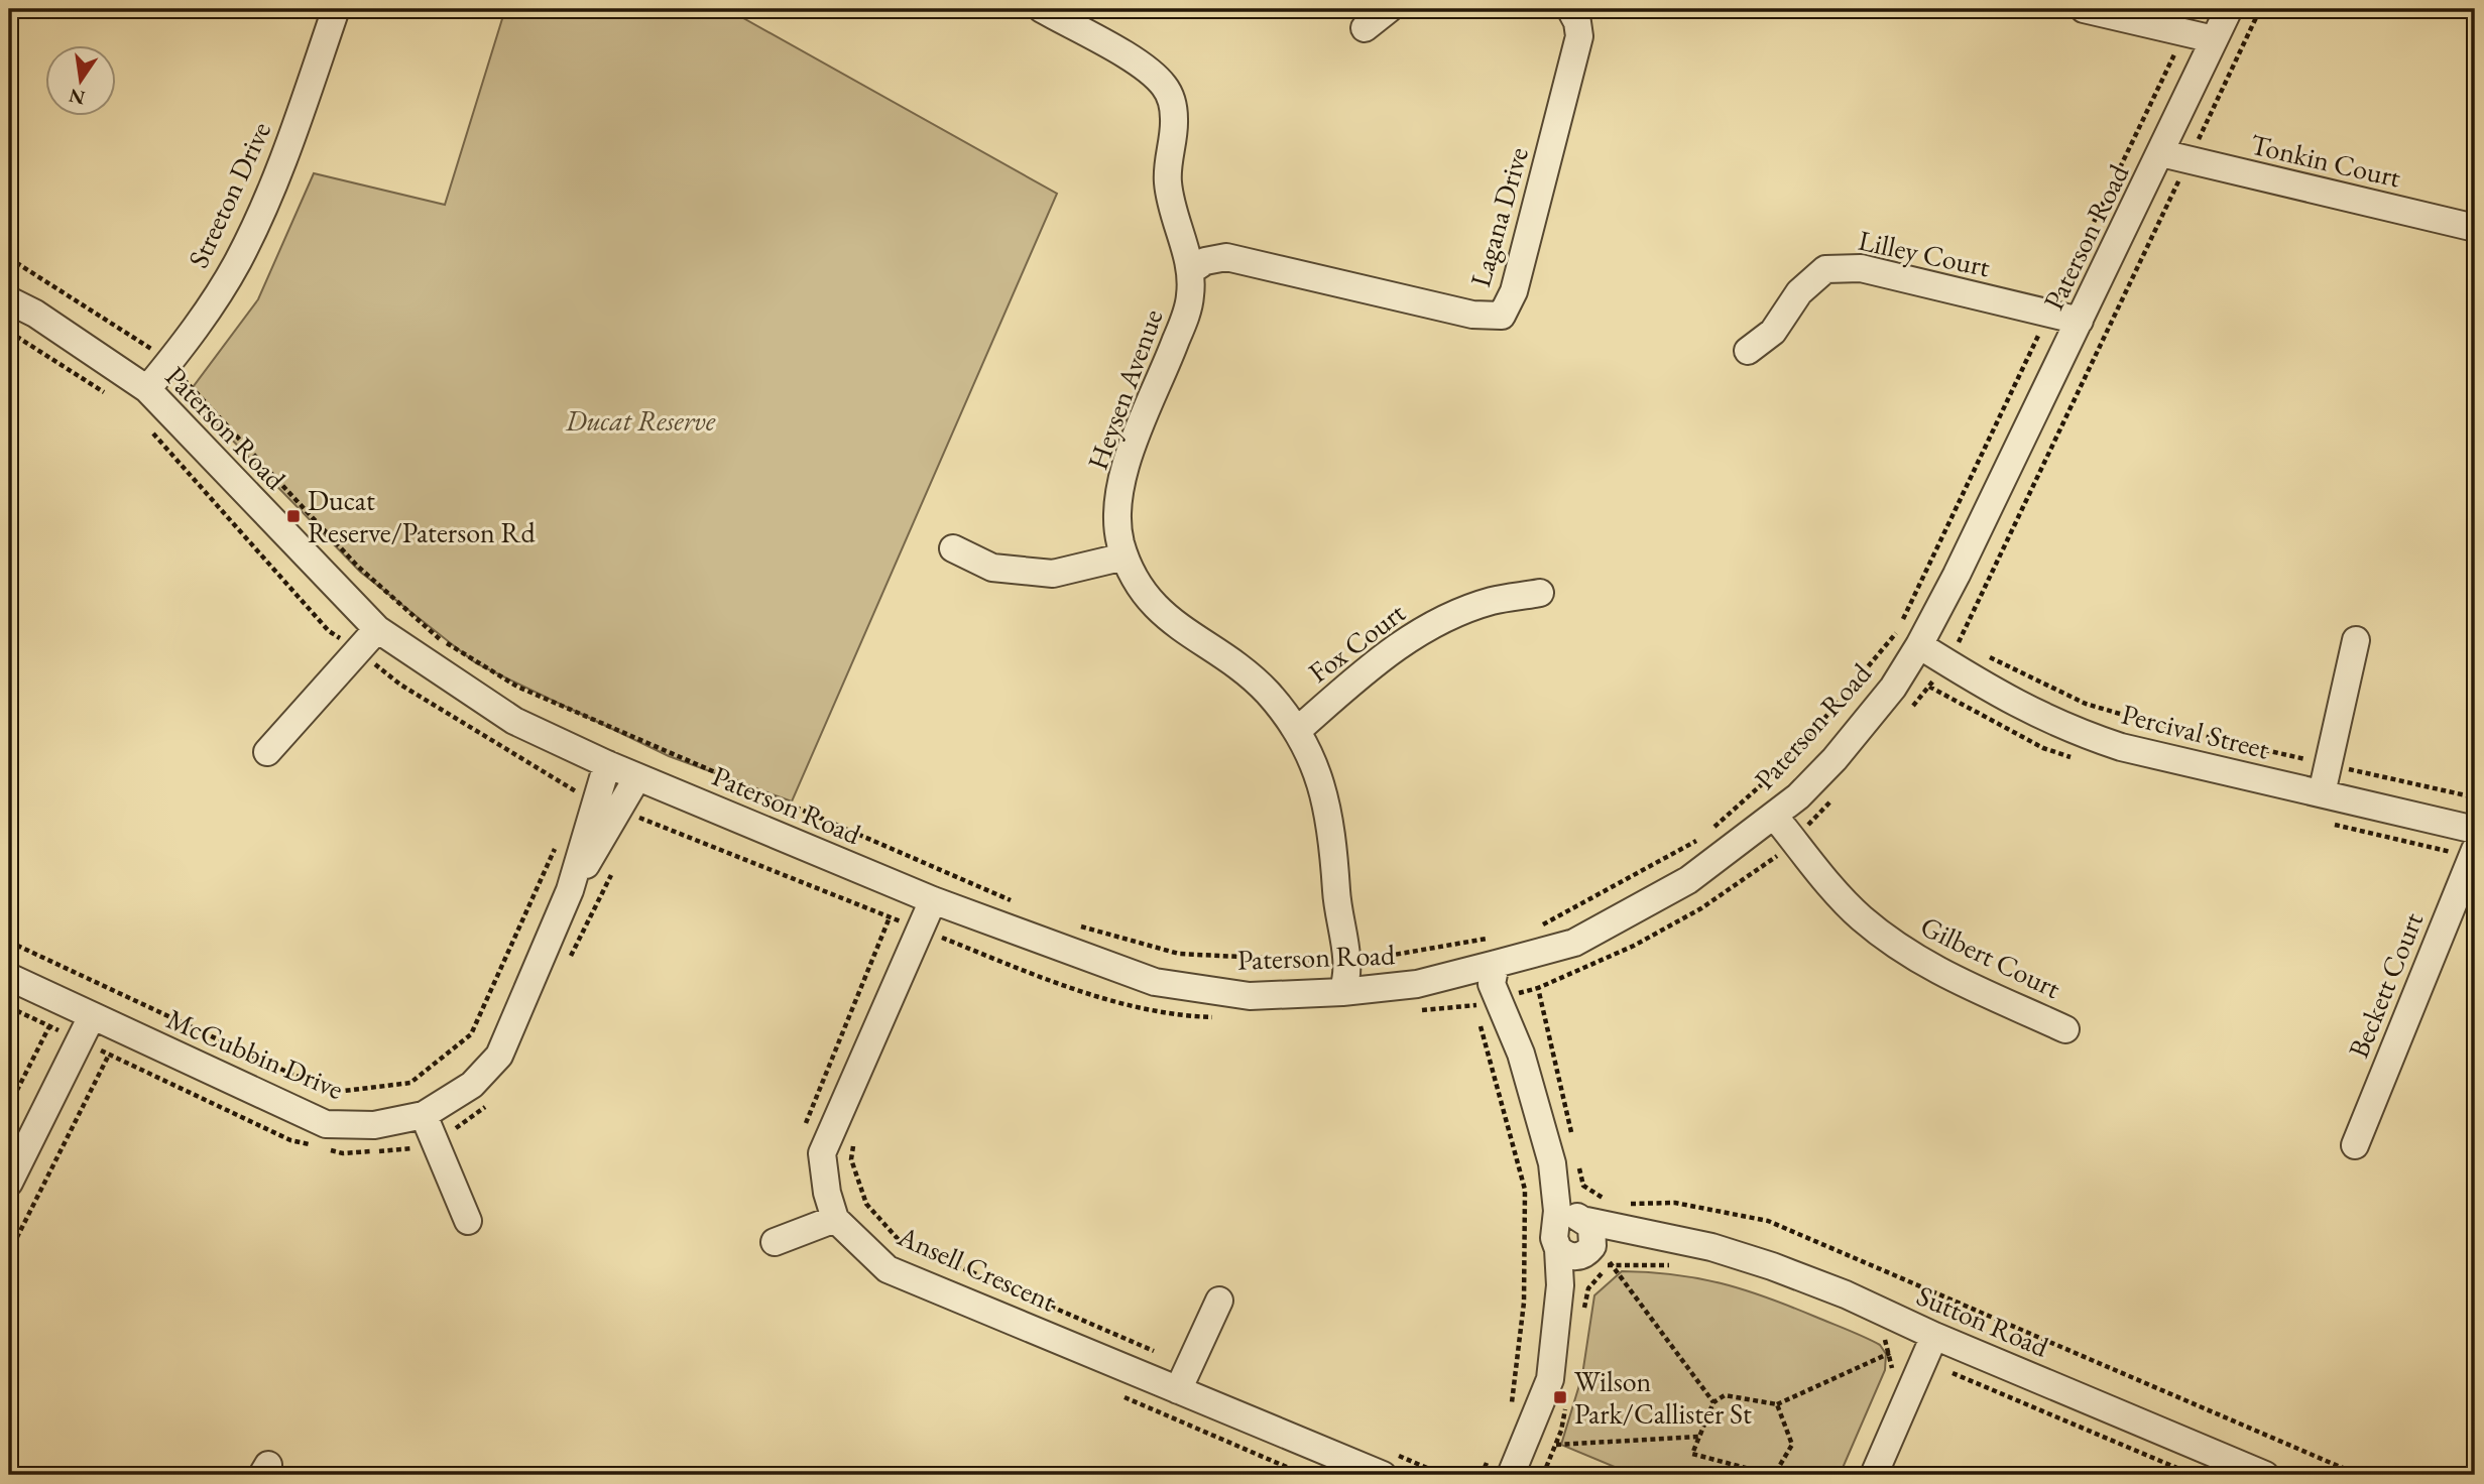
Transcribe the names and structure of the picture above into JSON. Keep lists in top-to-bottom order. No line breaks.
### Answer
{"streets":{"street":["Tonkin Court","Streeton Drive","Lagana Drive","Paterson Road","Lilley Court","Heysen Avenue","Fox Court","Percival Street","Gilbert Court","Beckett Court","McCubbin Drive","Ansell Crescent","Sutton Road"]},"crossings":[["Tonkin Court","Paterson Road"],["Streeton Drive","Paterson Road"],["Lagana Drive","Heysen Avenue"],["Paterson Road","Lilley Court"],["Paterson Road","Heysen Avenue"],["Paterson Road","Percival Street"],["Paterson Road","Gilbert Court"],["Paterson Road","McCubbin Drive"],["Heysen Avenue","Fox Court"]],"parks":["Ducat Reserve"],"places":{"transit":["Ducat Reserve/Paterson Rd","Wilson Park/Callister St"]},"north":"bottom"}
